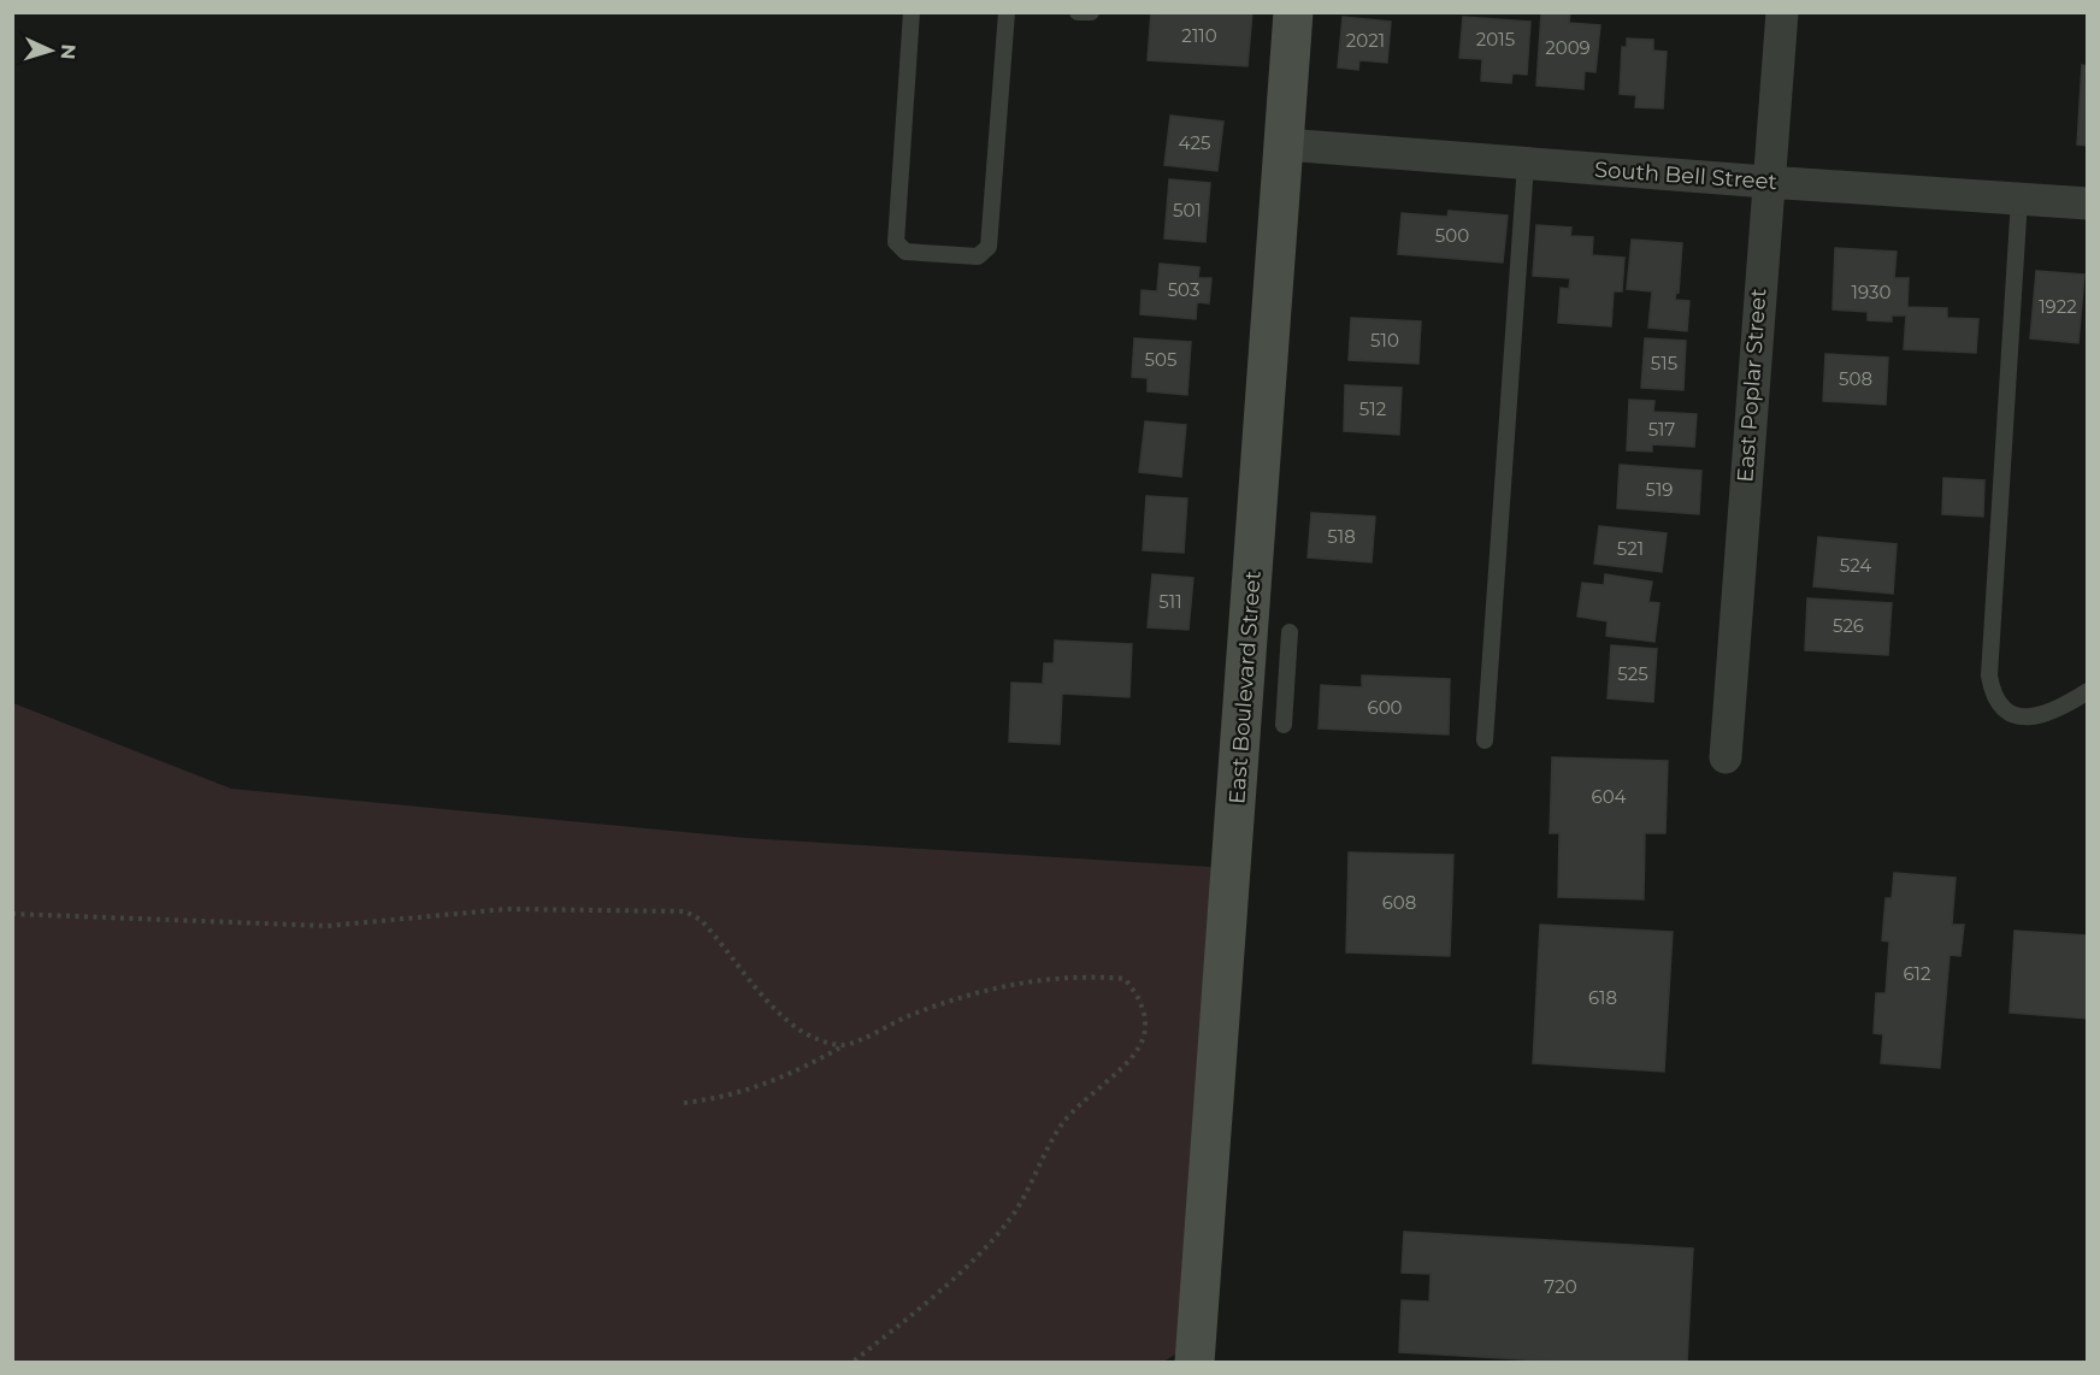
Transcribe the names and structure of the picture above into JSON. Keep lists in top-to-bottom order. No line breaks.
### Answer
{"streets":{"main road":["East Boulevard Street"],"street":["South Bell Street","East Poplar Street"]},"crossings":[["South Bell Street","East Poplar Street"],["South Bell Street","East Boulevard Street"]],"house_numbers":["2110","2015","2021","2009","425","501","500","503","1930","1922","510","505","515","508","512","517","519","518","521","524","511","526","525","600","604","608","612","618","720"],"north":"right"}
